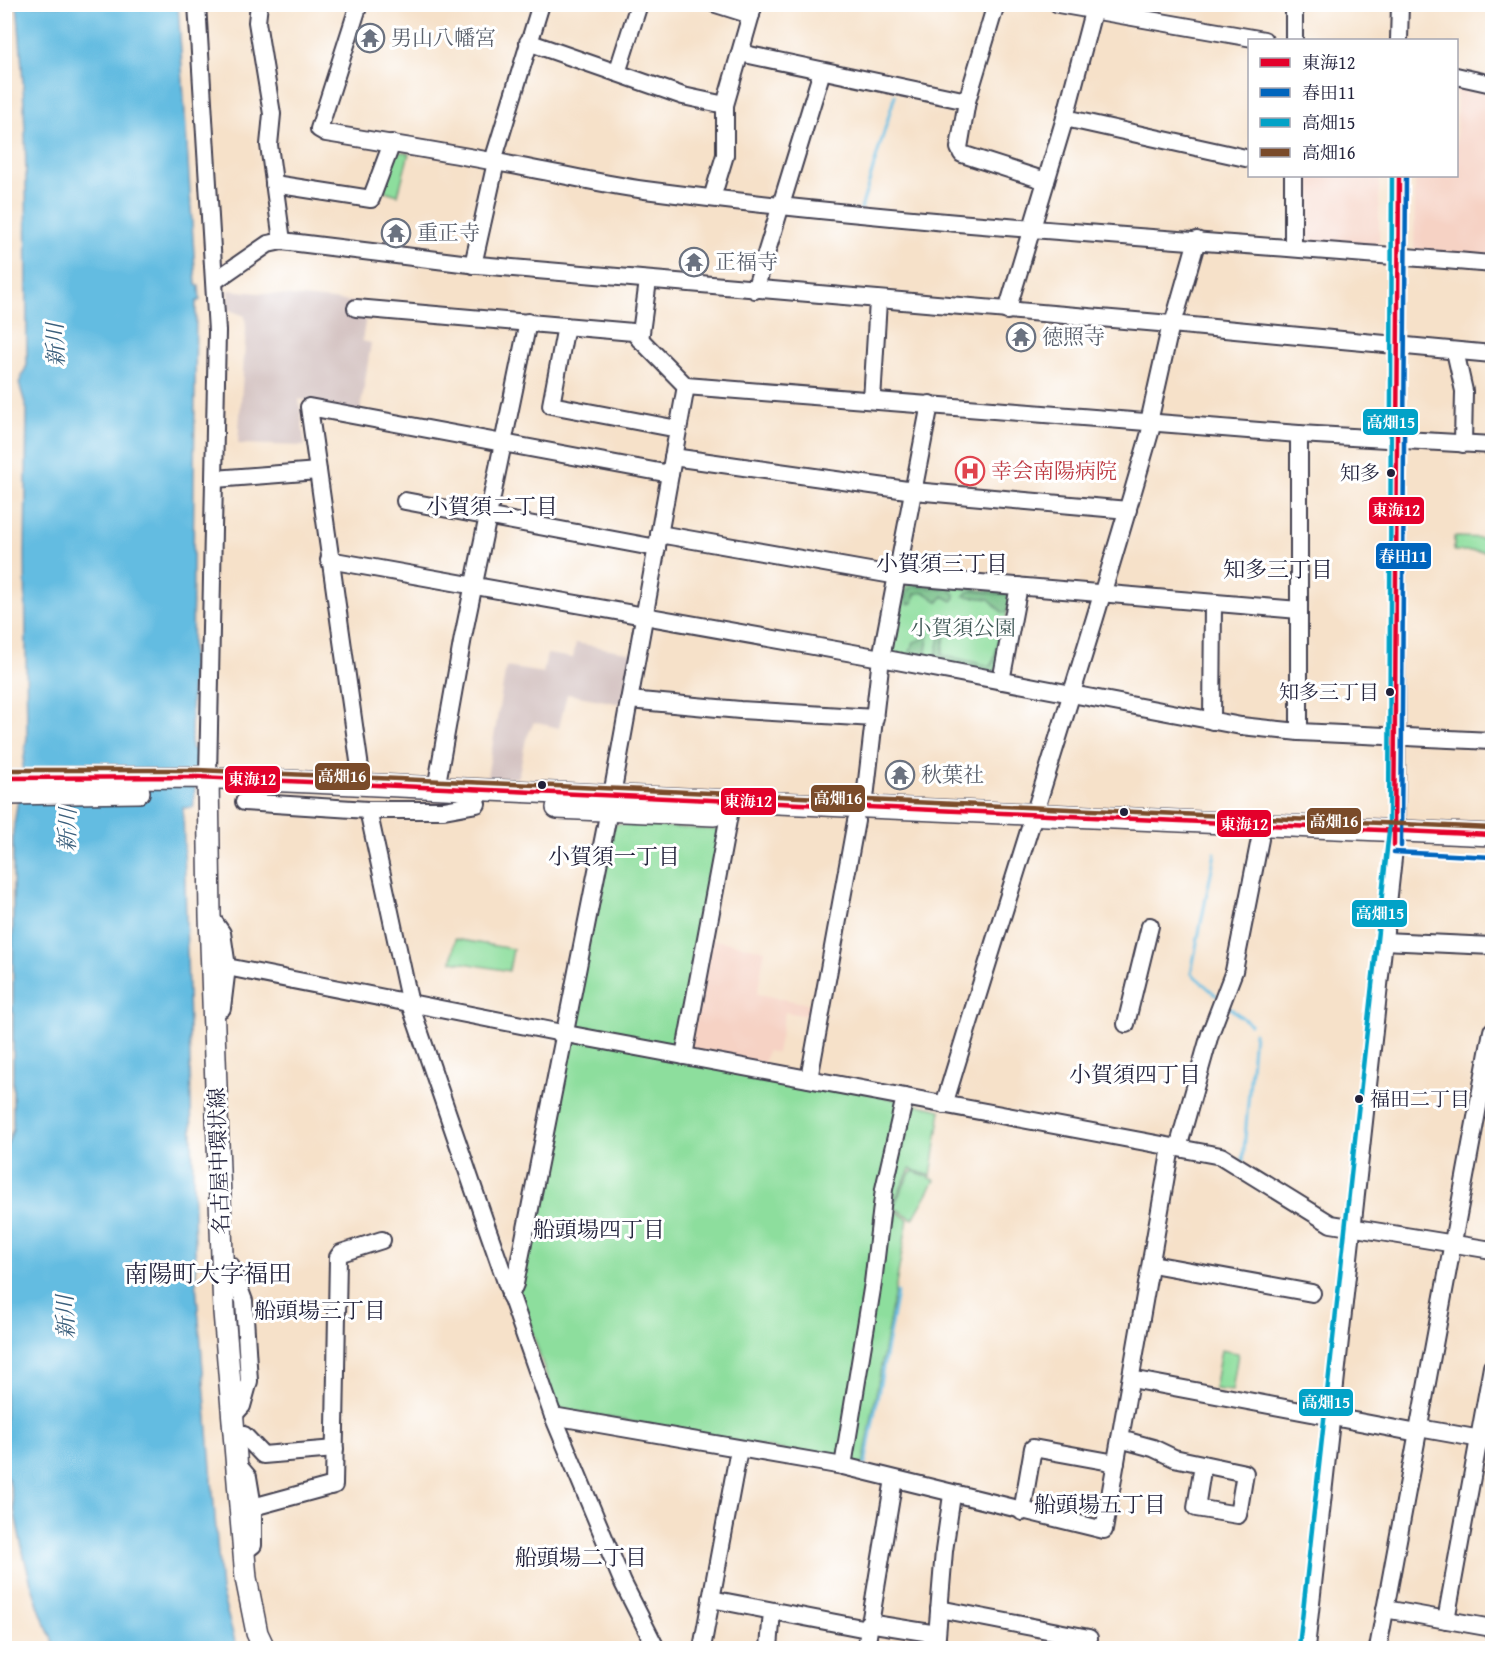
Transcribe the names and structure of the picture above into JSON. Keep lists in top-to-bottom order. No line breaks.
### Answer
{"streets":{"main road":["名古屋中環状線"]},"districts":["小賀須二丁目","小賀須三丁目","知多三丁目","小賀須一丁目","小賀須四丁目","船頭場四丁目","南陽町大字福田","船頭場三丁目","船頭場五丁目","船頭場二丁目"],"water":["新川"],"parks":["小賀須公園"],"places":{"temple":["男山八幡宮","重正寺","正福寺","徳照寺","秋葉社"],"hospital":["幸会南陽病院"],"other":["知多","知多三丁目","福田二丁目"]},"lines":["transit line 東海12","transit line 春田11","transit line 高畑15","transit line 高畑16"],"legend":["東海12","春田11","高畑15","高畑16"]}
